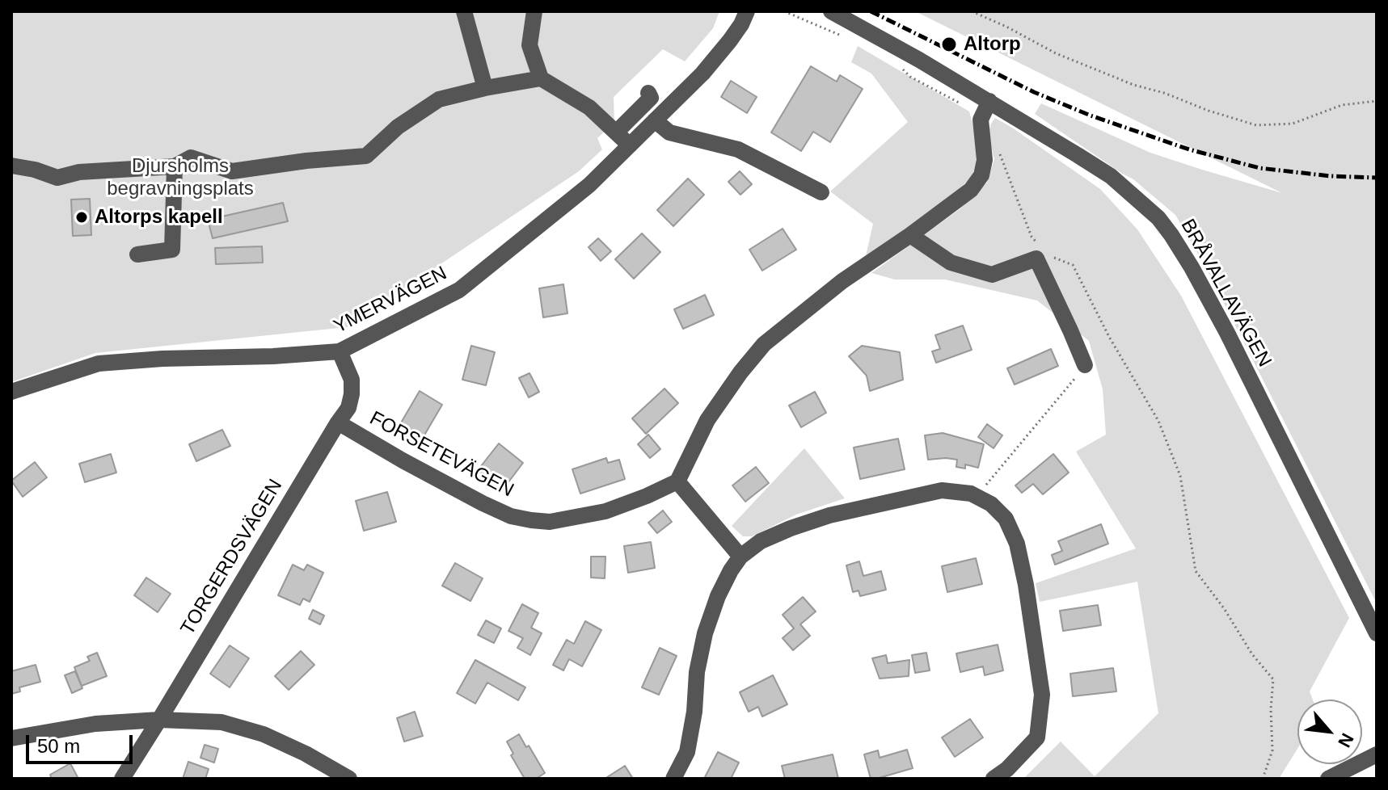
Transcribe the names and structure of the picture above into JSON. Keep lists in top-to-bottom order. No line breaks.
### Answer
{"streets":{"street":["BRÅVALLAVÄGEN","YMERVÄGEN","FORSETEVÄGEN","TORGERDSVÄGEN"]},"crossings":[["YMERVÄGEN","TORGERDSVÄGEN"],["FORSETEVÄGEN","TORGERDSVÄGEN"]],"parks":["Djursholms begravningsplats"],"places":["Altorp","Altorps kapell"],"scale_bar":"50 m","north":"bottom right"}
